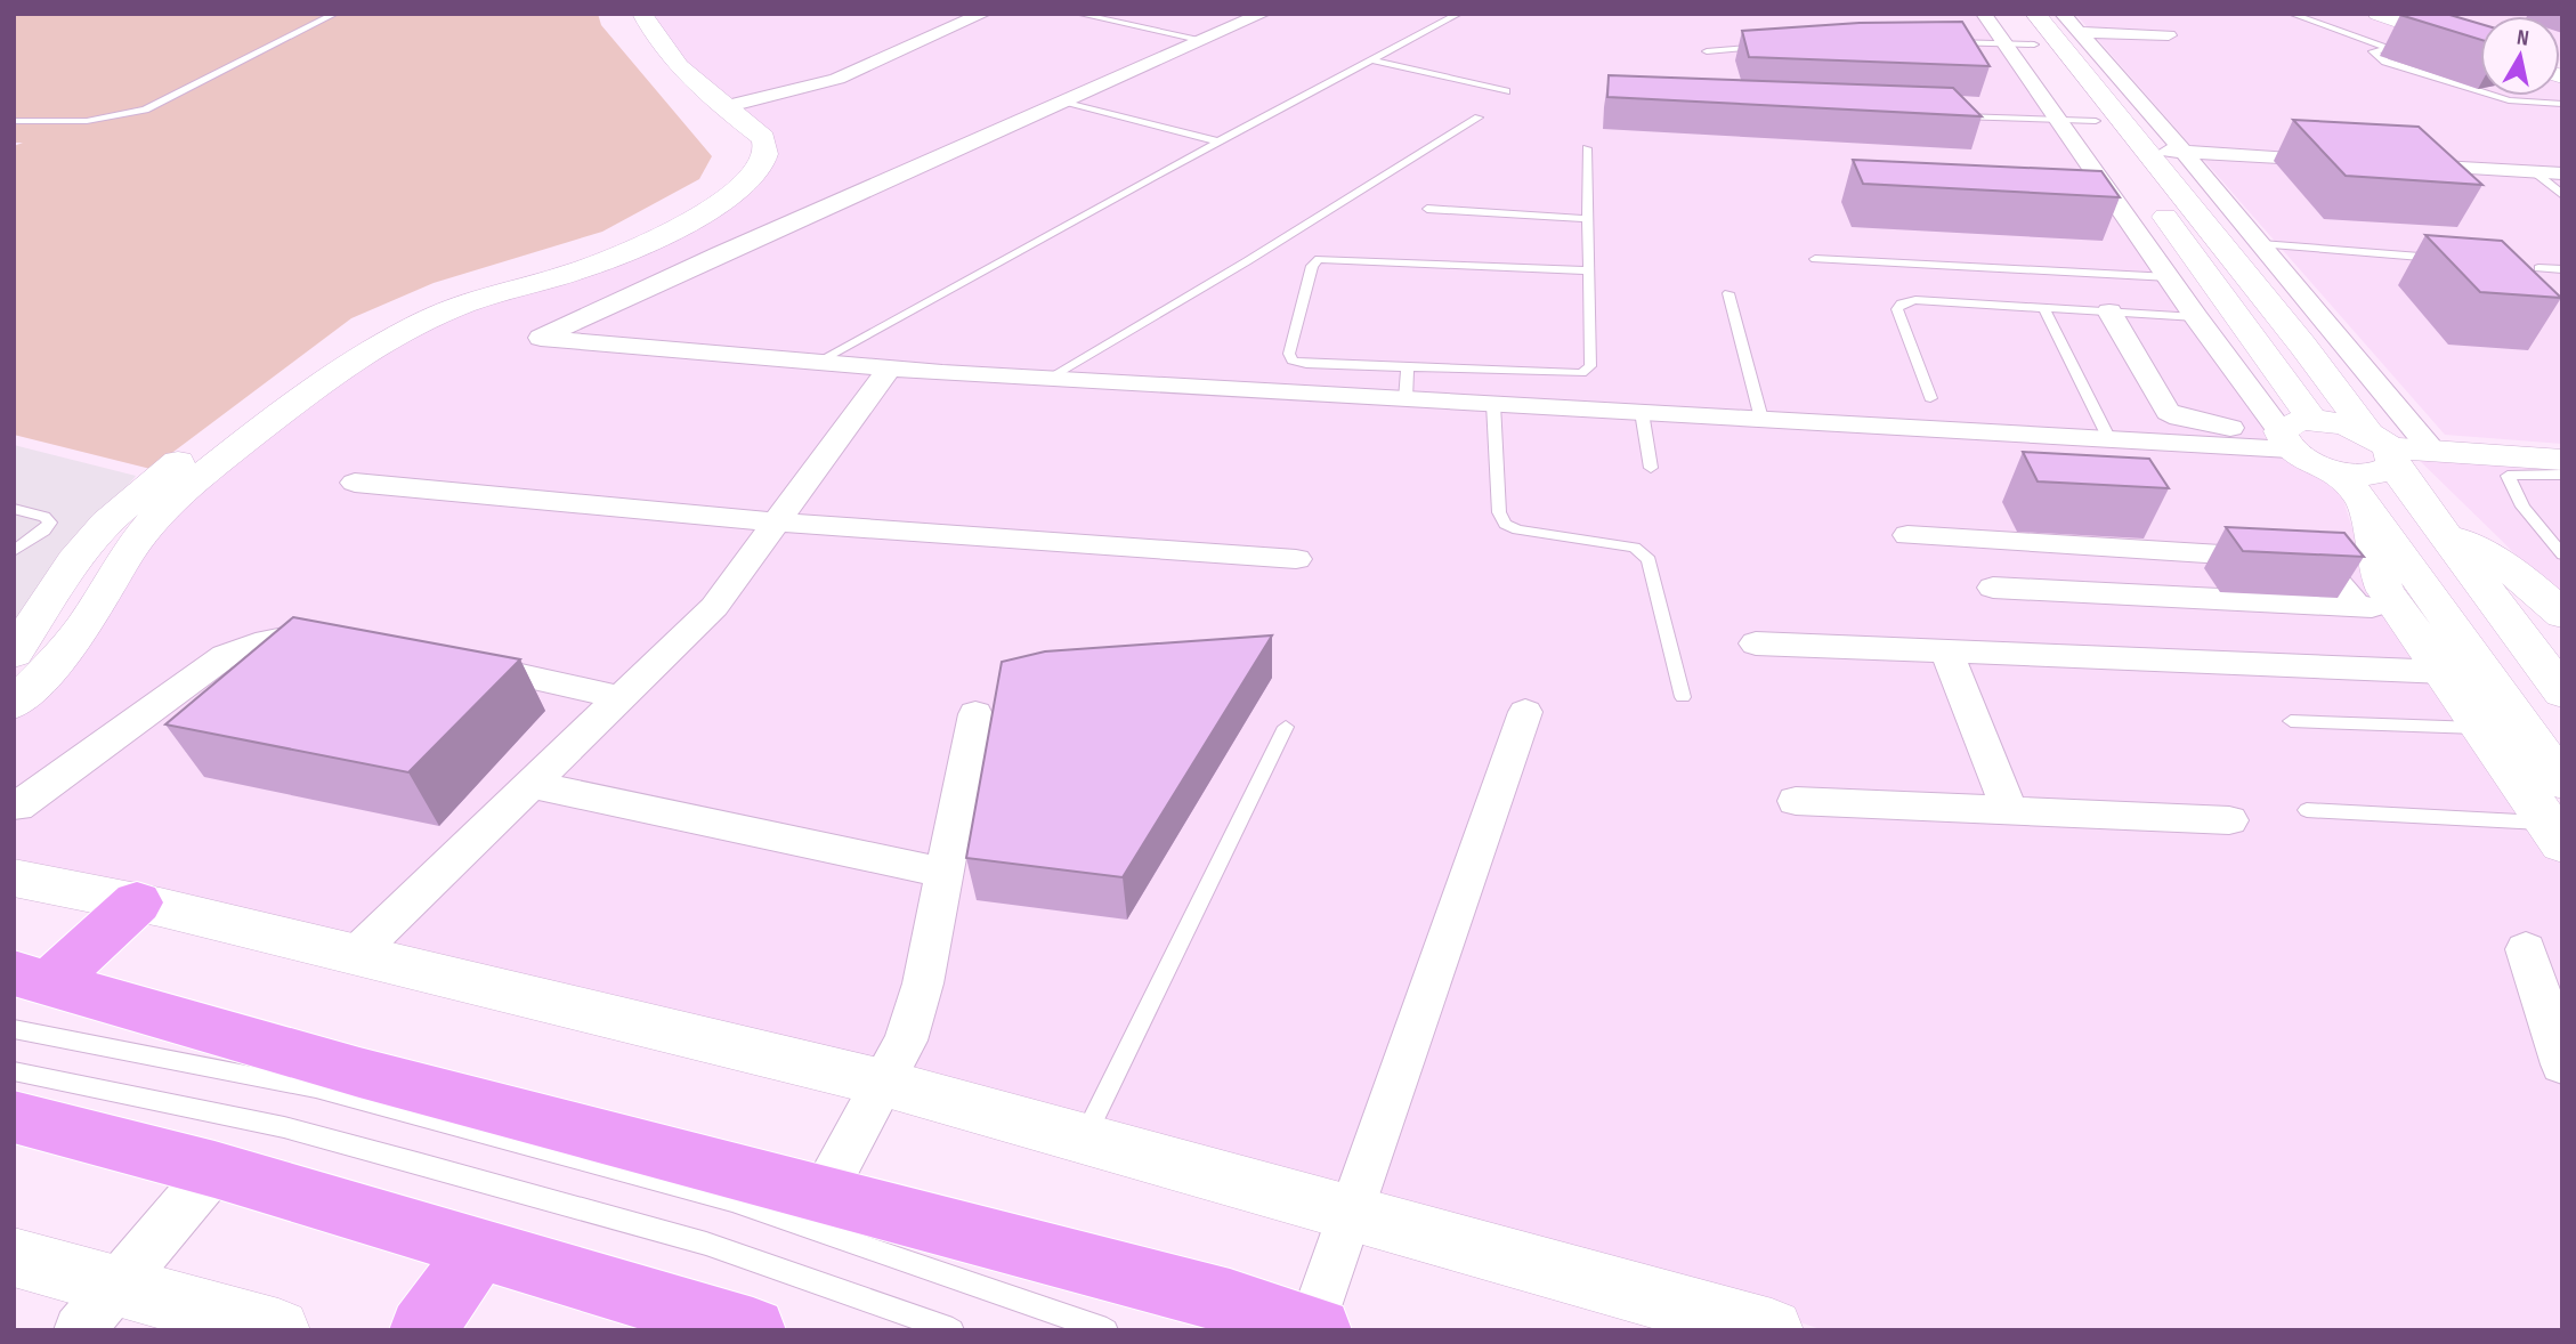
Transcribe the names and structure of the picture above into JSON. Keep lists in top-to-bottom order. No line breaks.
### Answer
{"north":"top"}
